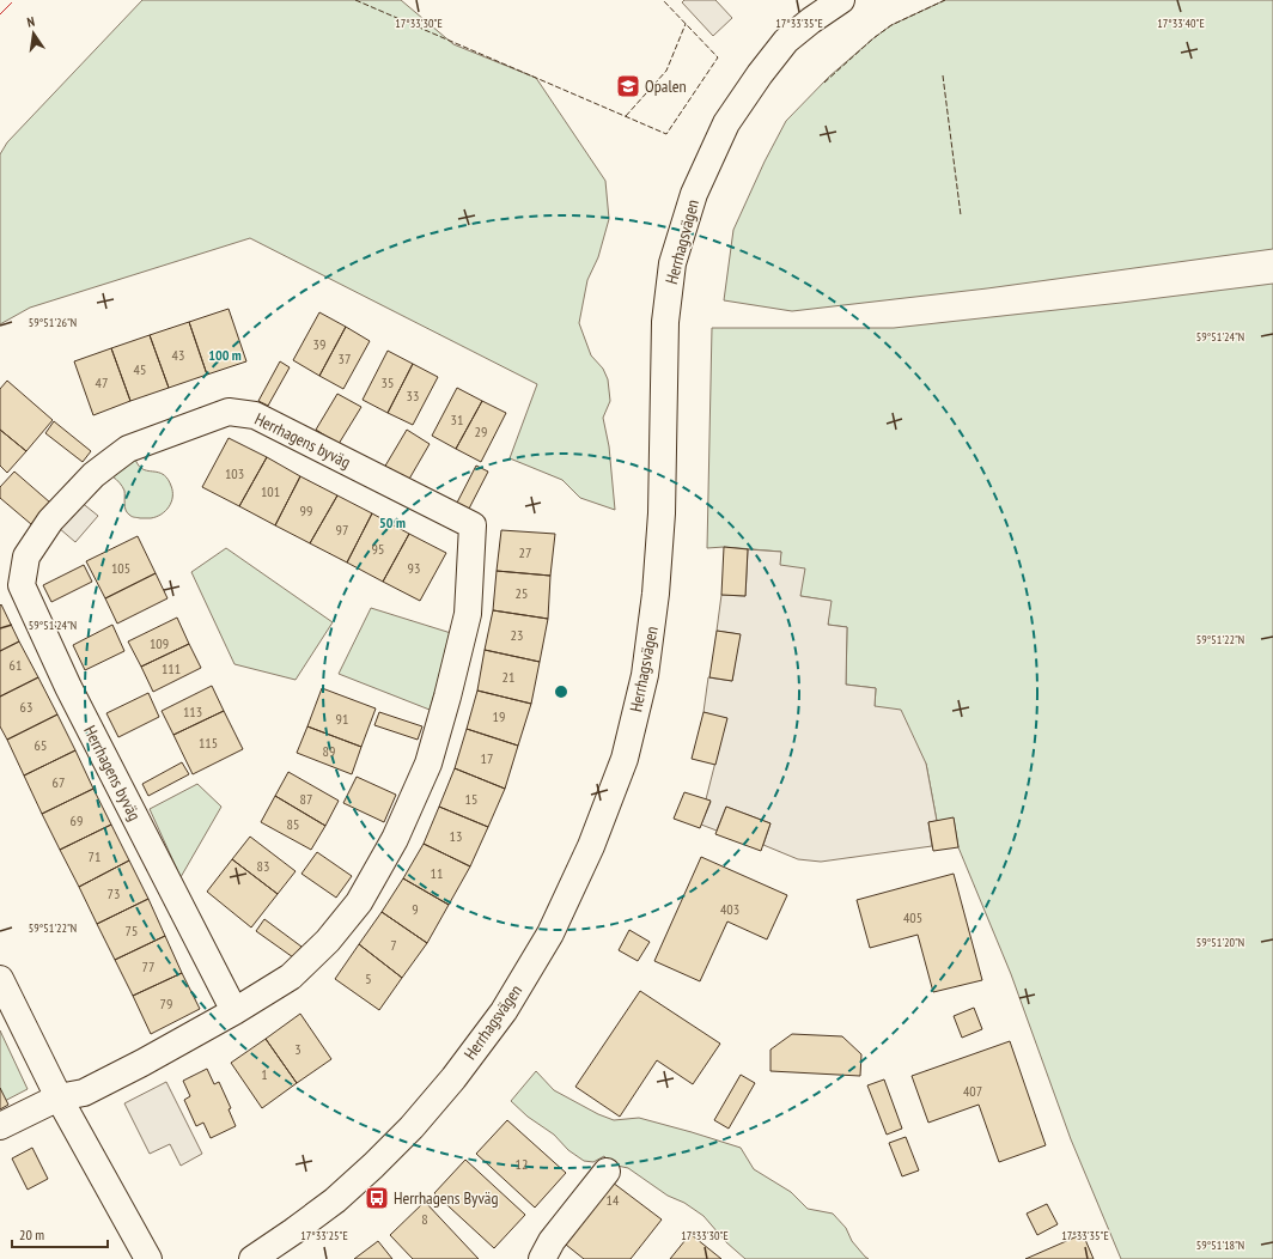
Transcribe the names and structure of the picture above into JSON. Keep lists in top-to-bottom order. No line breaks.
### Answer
{"streets":{"street":["Herrhagsvägen","Herrhagens byväg"]},"places":{"school or university":["Opalen"],"bus stop":["Herrhagens Byväg"]},"house_numbers":["39","43","37","45","47","35","33","31","29","103","101","99","97","95","27","105","93","25","23","109","61","111","21","63","113","19","91","115","65","89","17","67","87","15","69","85","13","71","83","11","73","9","403","405","75","7","77","5","79","3","1","407","12","14","8"],"scale_bar":"20 m","north":"top","coordinates":["17°33'30\"E","17°33'35\"E","17°33'40\"E","59°51'26\"N","59°51'24\"N","59°51'22\"N","59°51'20\"N","17°33'25\"E","59°51'18\"N"],"rings":["100 m","50 m"]}
